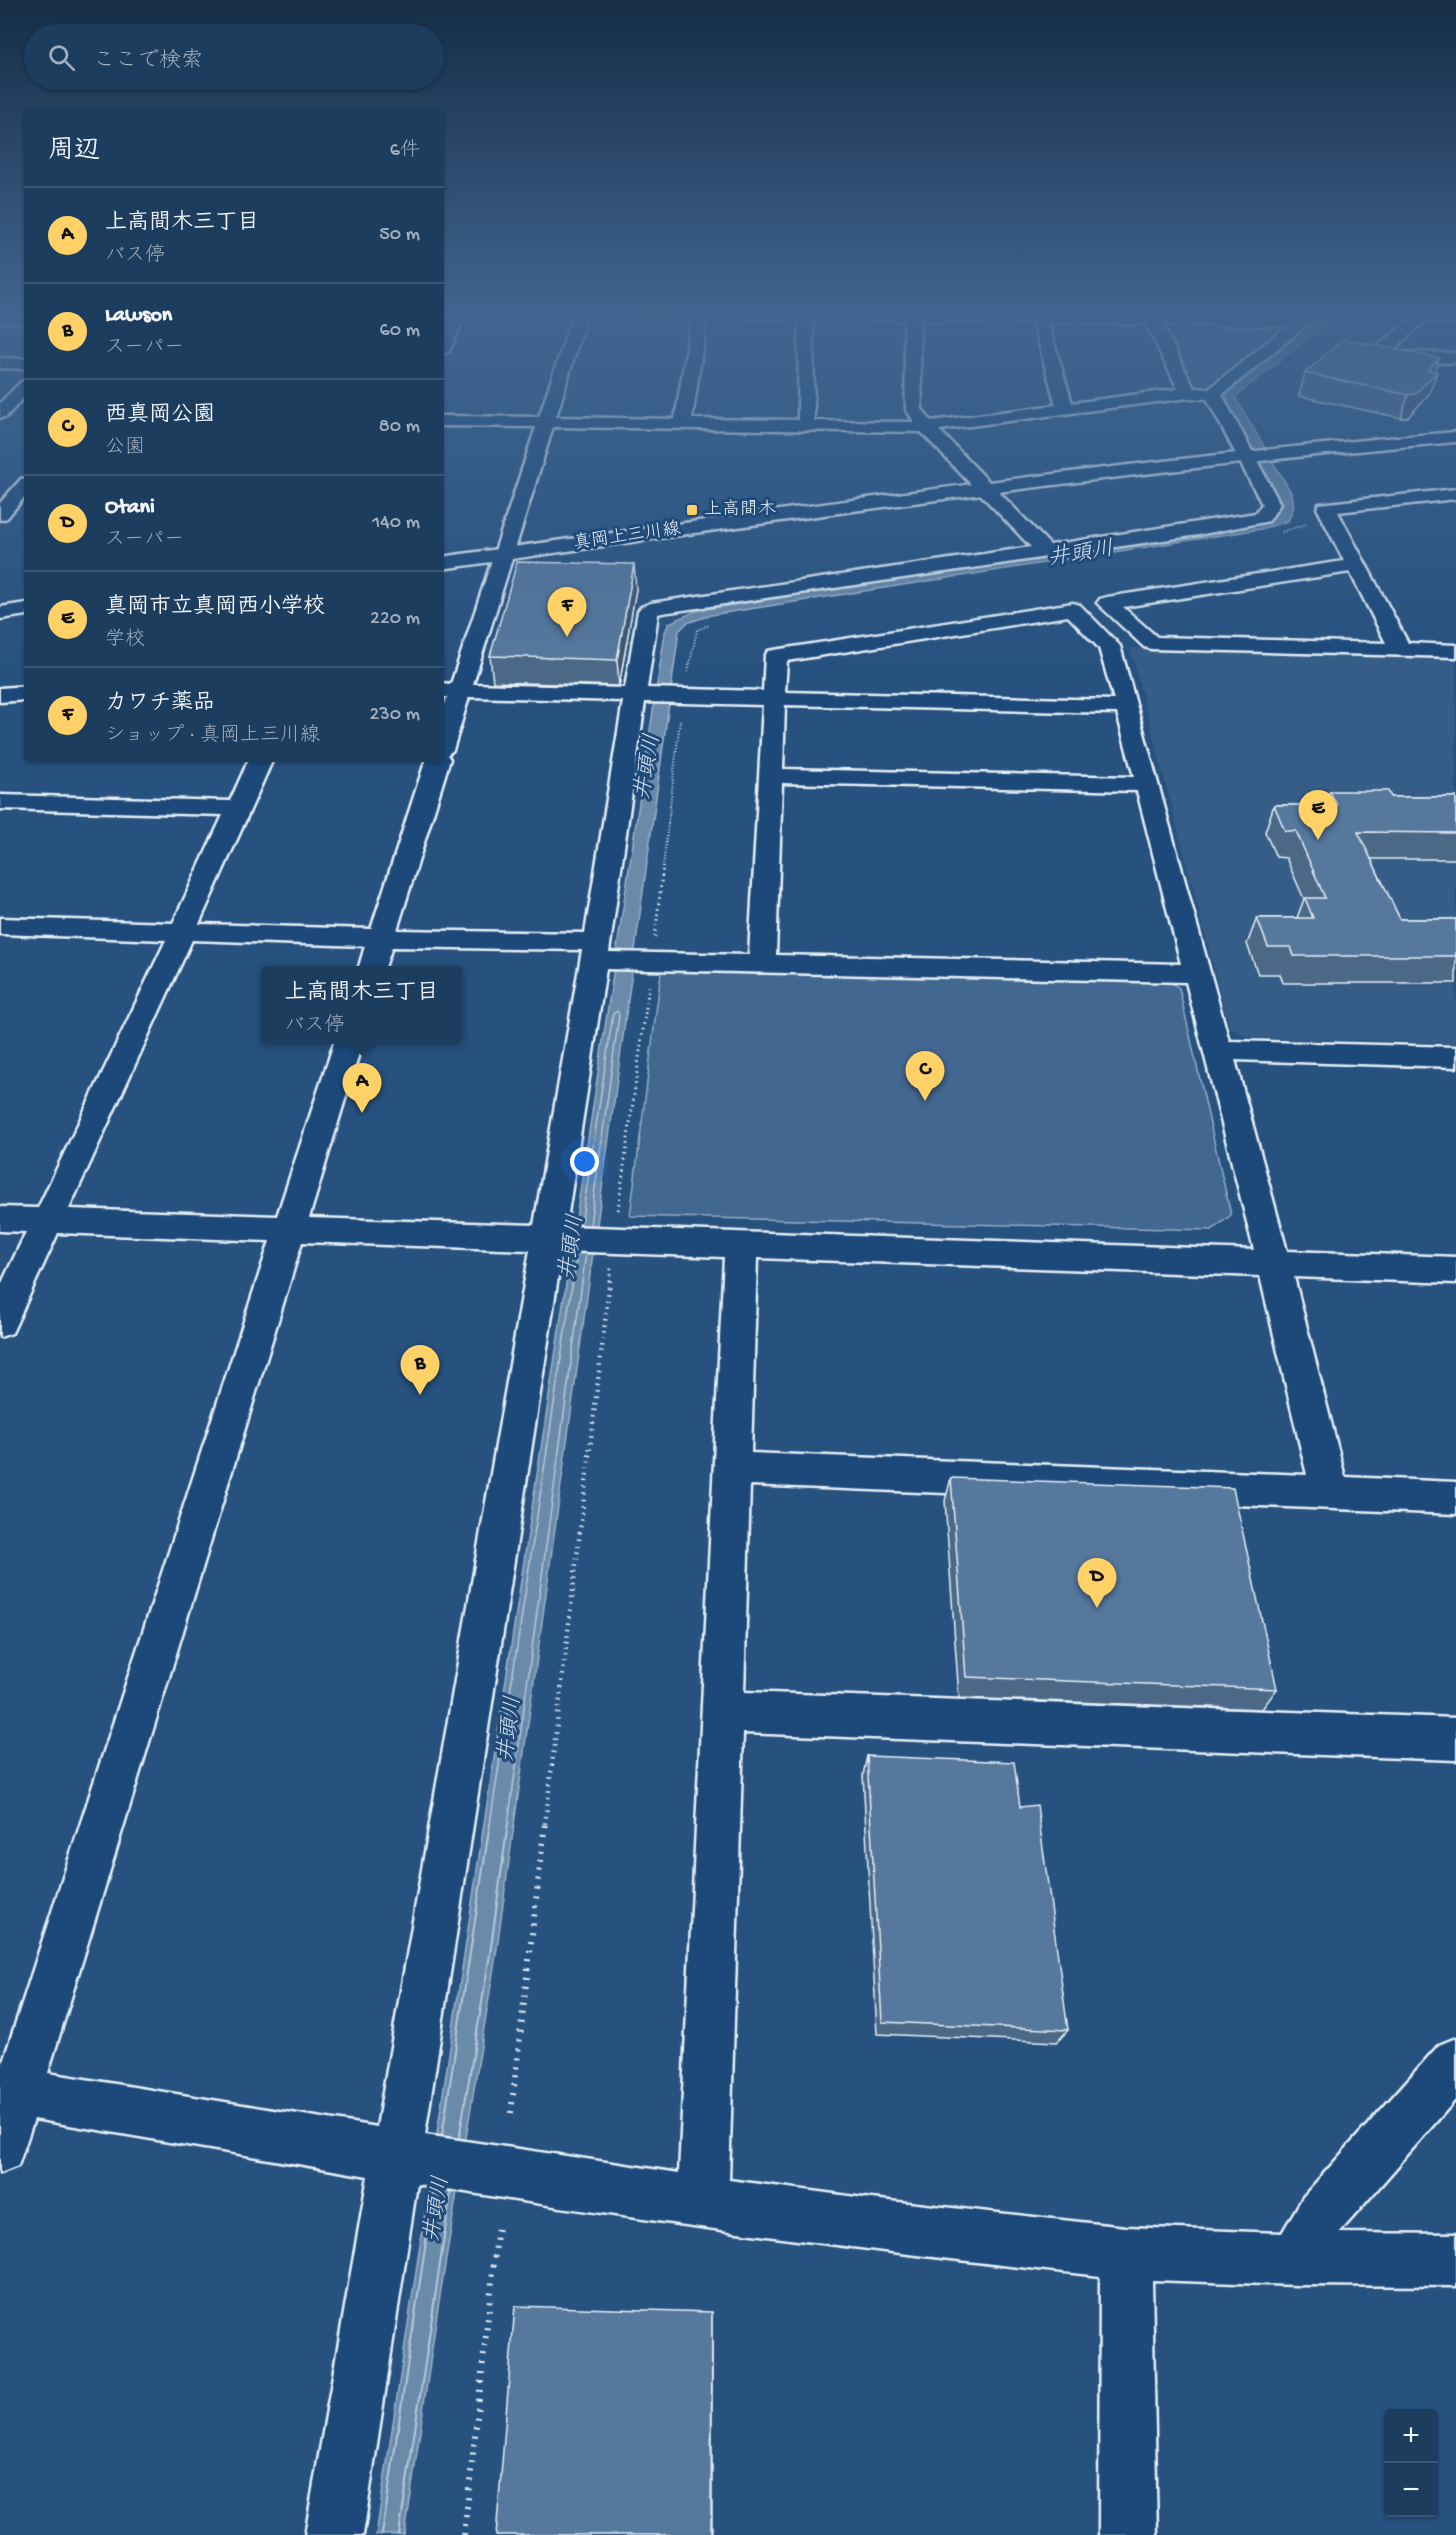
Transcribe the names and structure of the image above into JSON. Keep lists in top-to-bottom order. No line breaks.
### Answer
{"streets":{"street":["真岡上三川線"]},"water":["井頭川"],"places":{"transit":["上高間木"]},"page":{"search":"ここで検索","heading":["周辺","6件"],"list":[{"mark":"A","name":"上高間木三丁目","note":"バス停","value":"50 m"},{"mark":"B","name":"Lawson","note":"スーパー","value":"60 m"},{"mark":"C","name":"西真岡公園","note":"公園","value":"80 m"},{"mark":"D","name":"Otani","note":"スーパー","value":"140 m"},{"mark":"E","name":"真岡市立真岡西小学校","note":"学校","value":"220 m"},{"mark":"F","name":"カワチ薬品","note":"ショップ · 真岡上三川線","value":"230 m"}],"pins":["F","E","C","A","B","D"],"popup":["上高間木三丁目","バス停"],"map_buttons":["+","−"]}}
